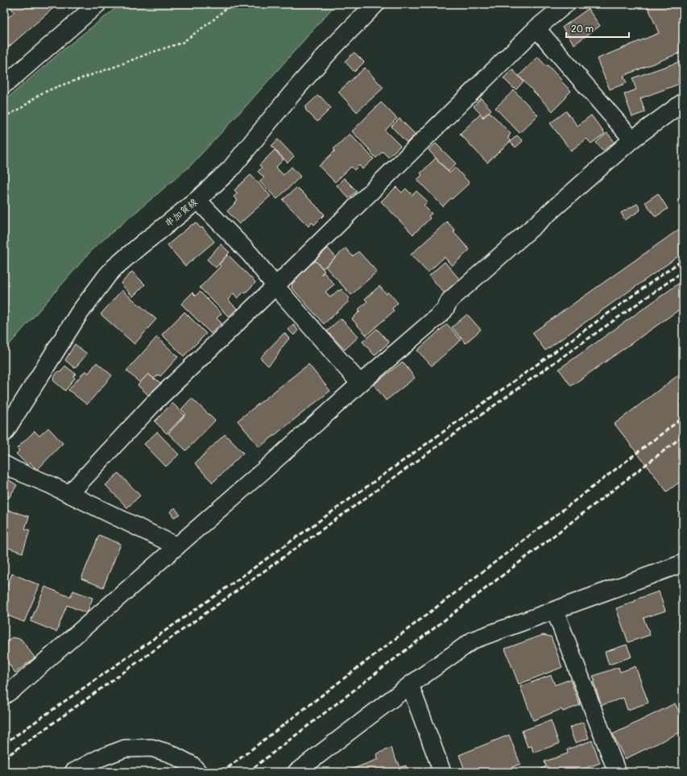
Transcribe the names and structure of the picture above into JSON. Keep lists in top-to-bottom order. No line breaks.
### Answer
{"streets":{"main road":["串加賀線"]},"scale_bar":"20 m"}
